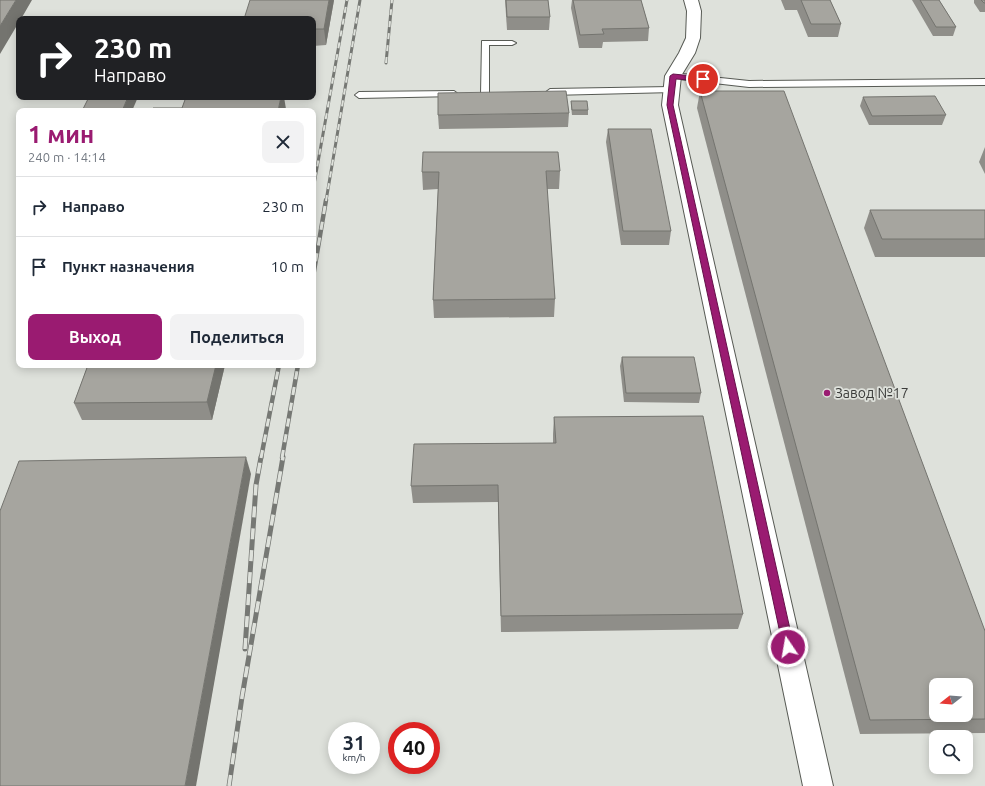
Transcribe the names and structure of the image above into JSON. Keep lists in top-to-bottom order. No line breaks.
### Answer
{"places":["Завод №17"],"north":"left","page":{"turn":["230 m","Направо"],"heading":["1 мин","240 m · 14:14"],"list":[{"name":"Направо","value":"230 m"},{"name":"Пункт назначения","value":"10 m"}],"buttons":["Выход","Поделиться"],"speed":"31 km/h","limit":"40"}}
